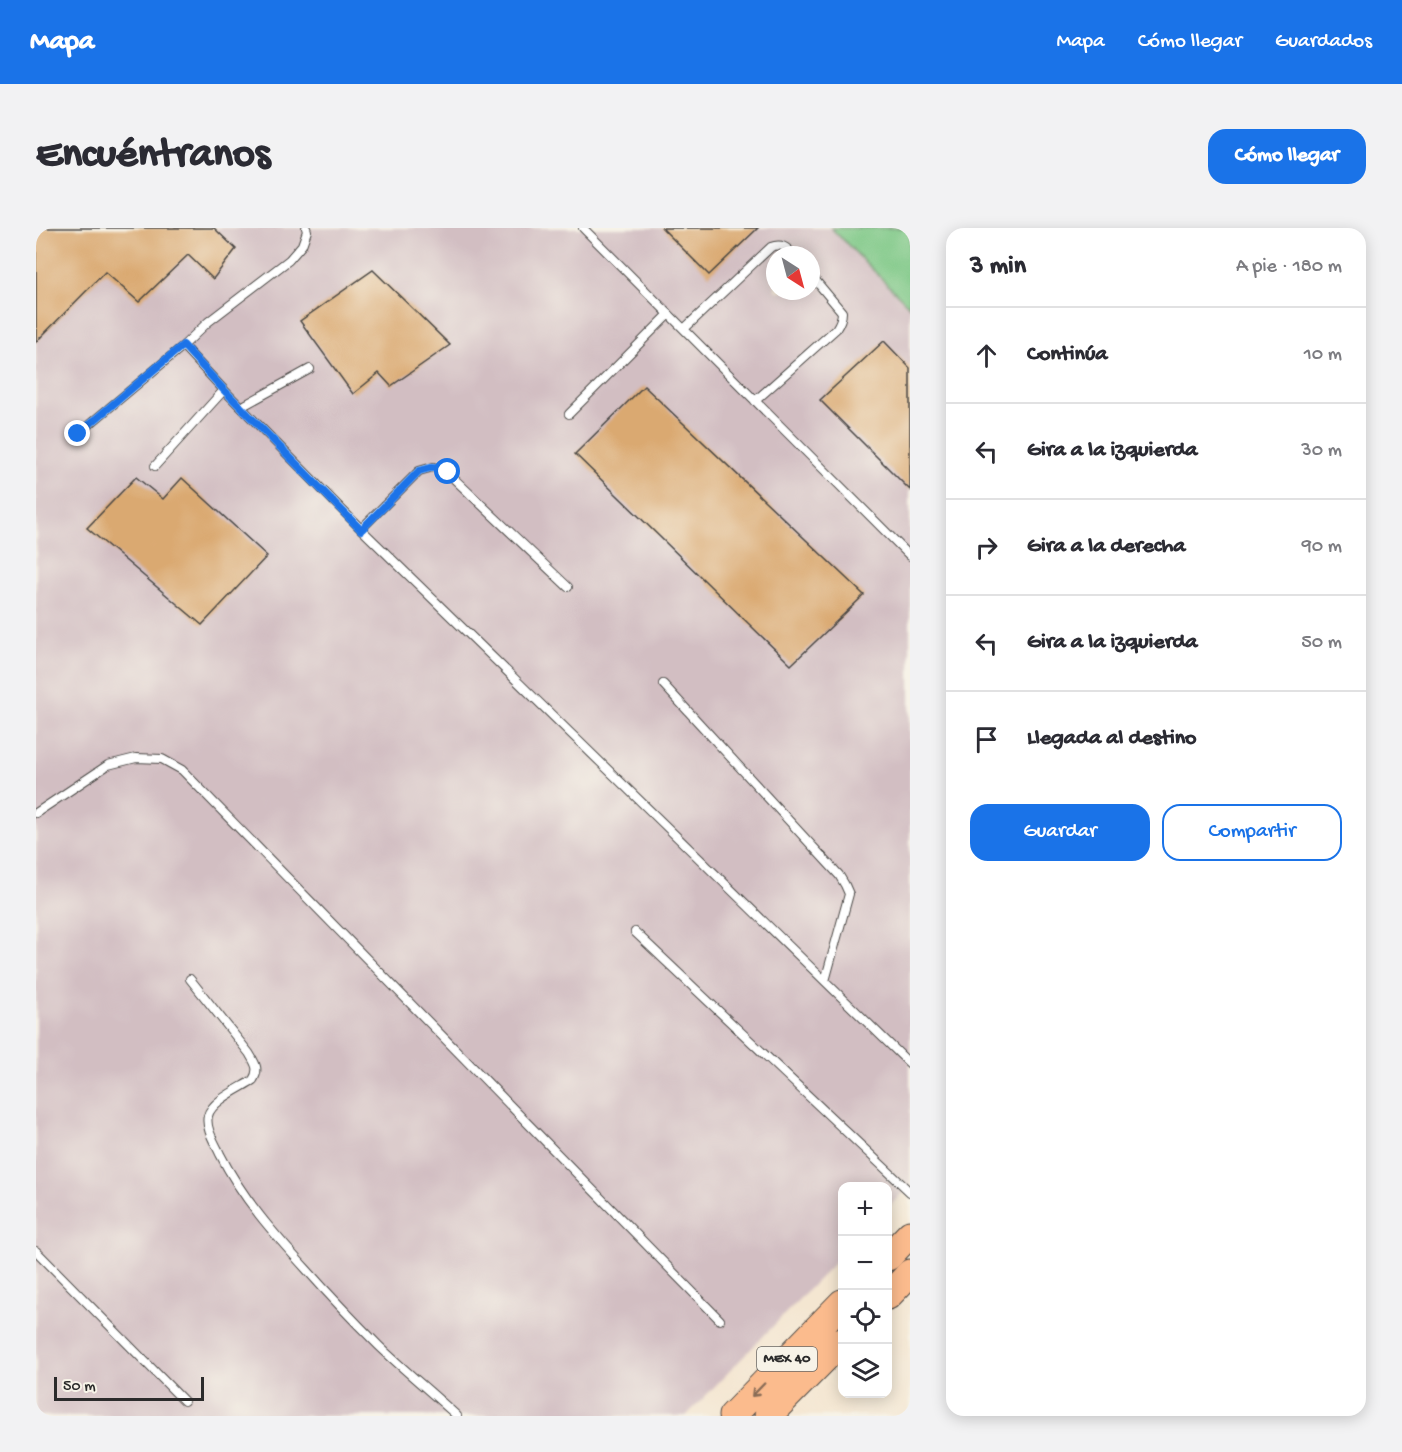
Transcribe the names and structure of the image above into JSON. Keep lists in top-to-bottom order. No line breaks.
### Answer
{"streets":{"highway":["MEX 40"]},"scale_bar":"50 m","north":"bottom right","page":{"header":"Mapa","nav":["Mapa","Cómo llegar","Guardados"],"buttons":["Cómo llegar",["Guardar","Compartir"]],"title":"Encuéntranos","heading":["3 min","A pie · 180 m"],"list":[["Continúa","10 m"],["Gira a la izquierda","30 m"],["Gira a la derecha","90 m"],["Gira a la izquierda","50 m"],"Llegada al destino"],"map_buttons":["+","−"],"scale":"50 m"}}
